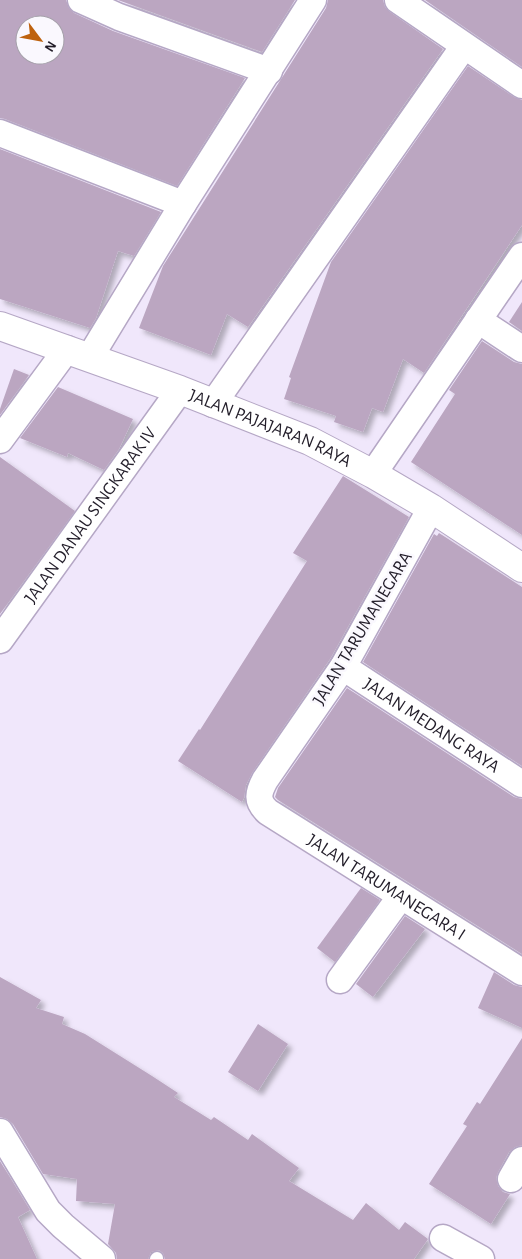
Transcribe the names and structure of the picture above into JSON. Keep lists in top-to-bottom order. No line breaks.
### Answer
{"streets":{"street":["JALAN PAJAJARAN RAYA","JALAN DANAU SINGKARAK IV","JALAN TARUMANEGARA","JALAN MEDANG RAYA","JALAN TARUMANEGARA I"]},"crossings":[["JALAN PAJAJARAN RAYA","JALAN DANAU SINGKARAK IV"],["JALAN PAJAJARAN RAYA","JALAN TARUMANEGARA"],["JALAN TARUMANEGARA","JALAN MEDANG RAYA"],["JALAN TARUMANEGARA","JALAN TARUMANEGARA I"]],"north":"bottom right"}
